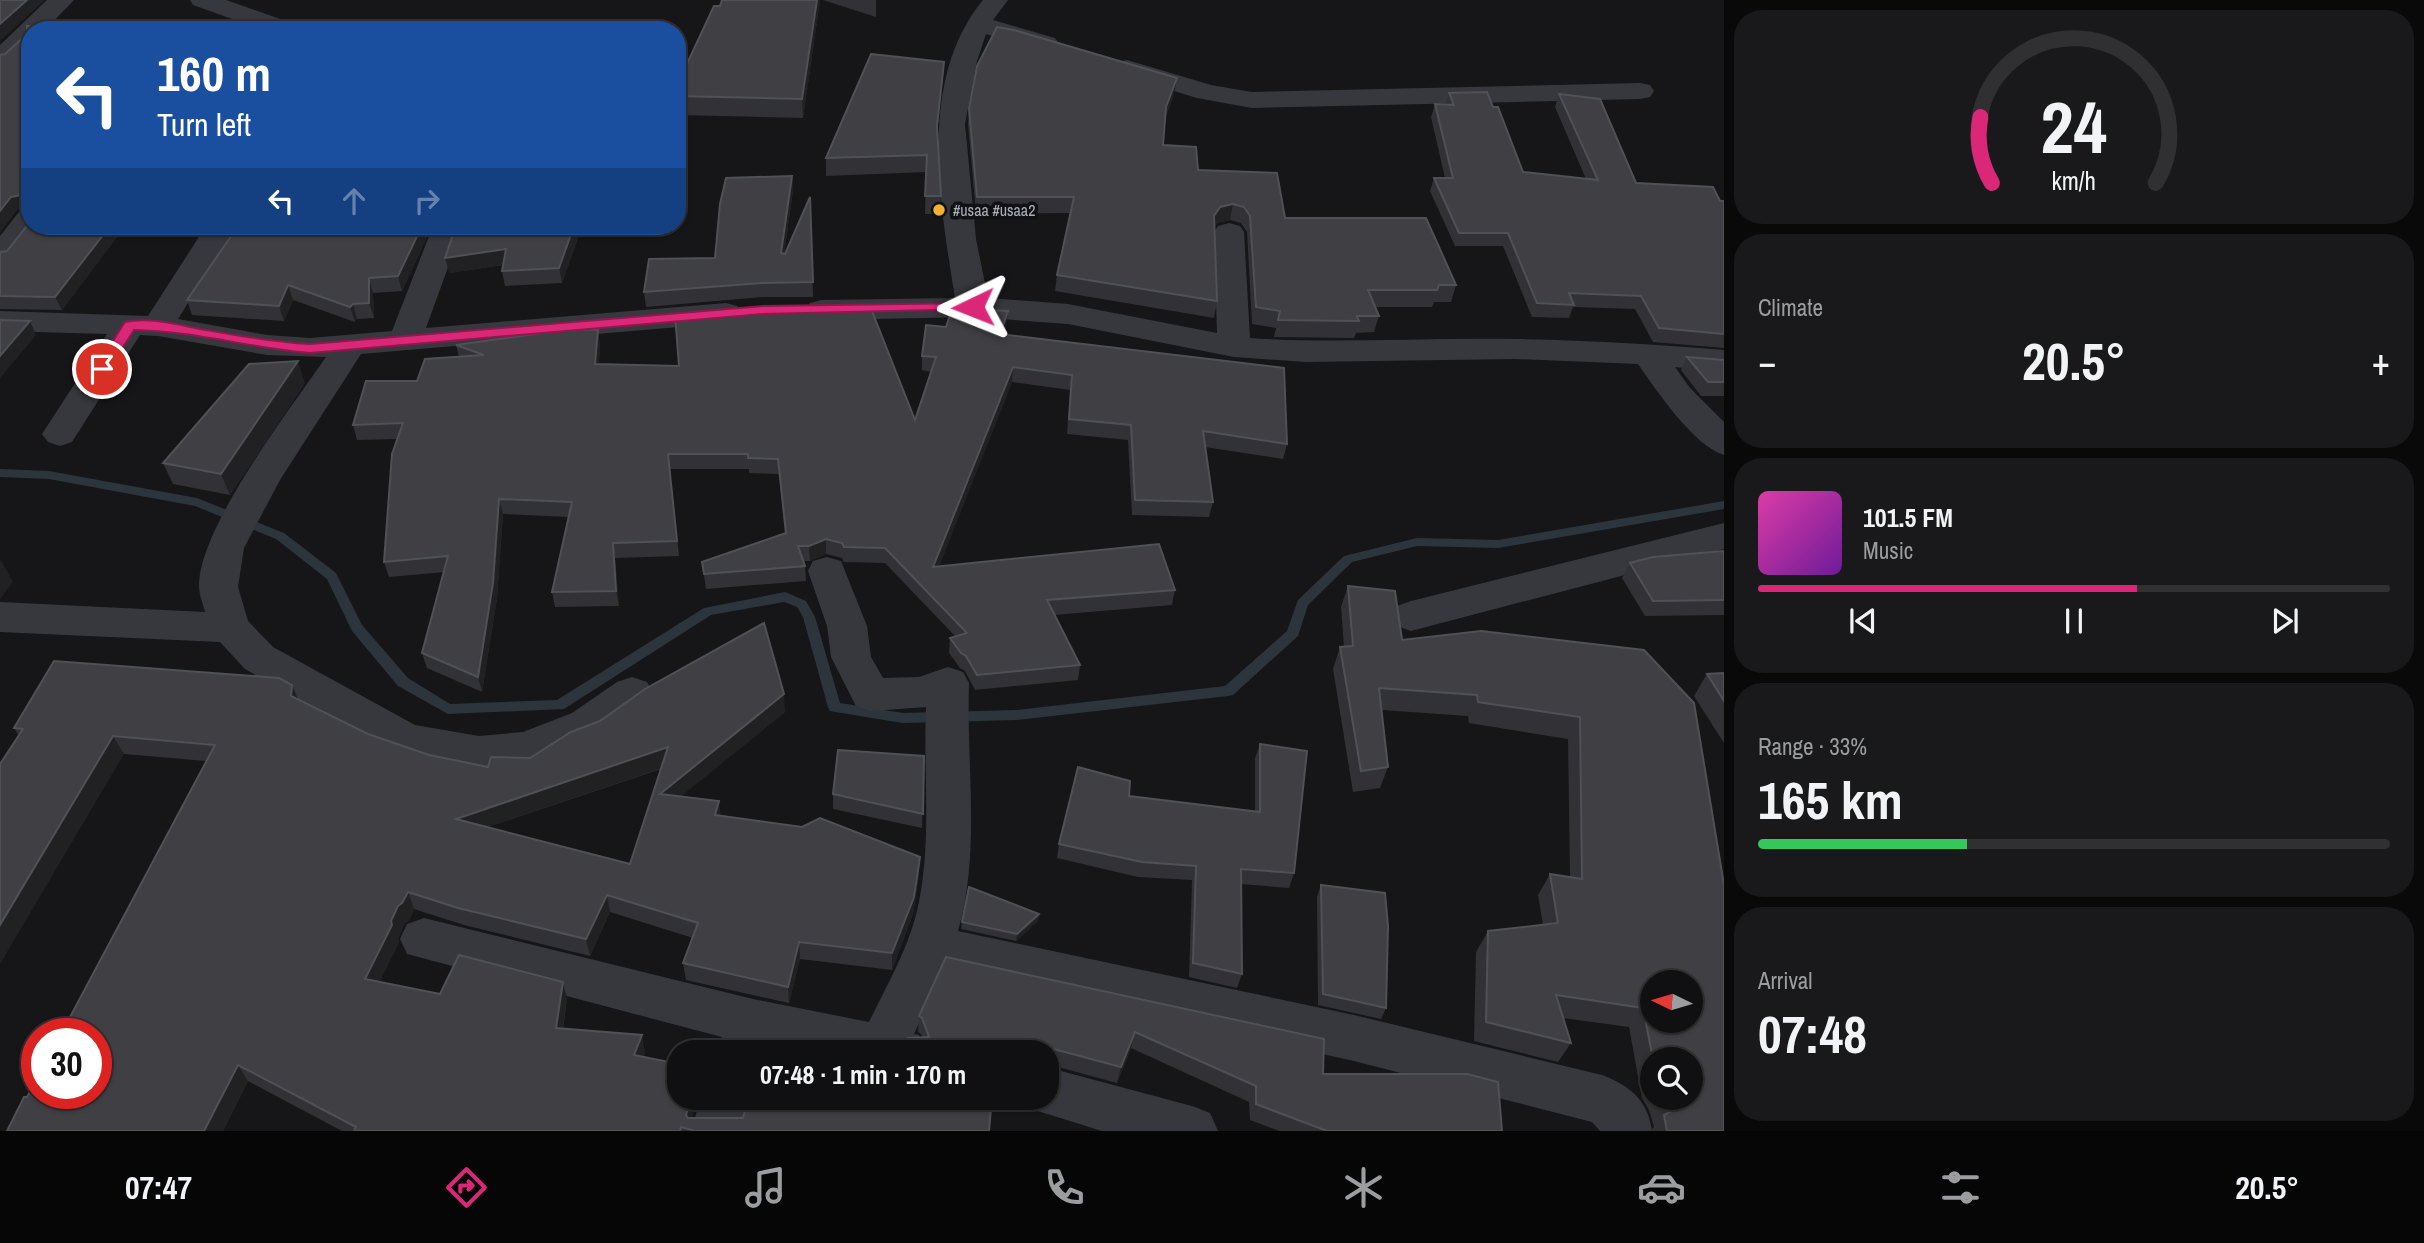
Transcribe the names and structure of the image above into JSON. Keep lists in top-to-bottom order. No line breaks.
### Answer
{"places":["#usaa #usaa2"],"north":"left","page":{"turn":["160 m","Turn left"],"tile":["Climate",["Range · 33%","165 km"],["Arrival","07:48"]],"heat":["−","20.5°","+"],"song":["101.5 FM","Music"],"limit":"30","trip":"07:48 · 1 min · 170 m","tabs":["07:47","20.5°"],"gauge":["24","km/h"]}}
